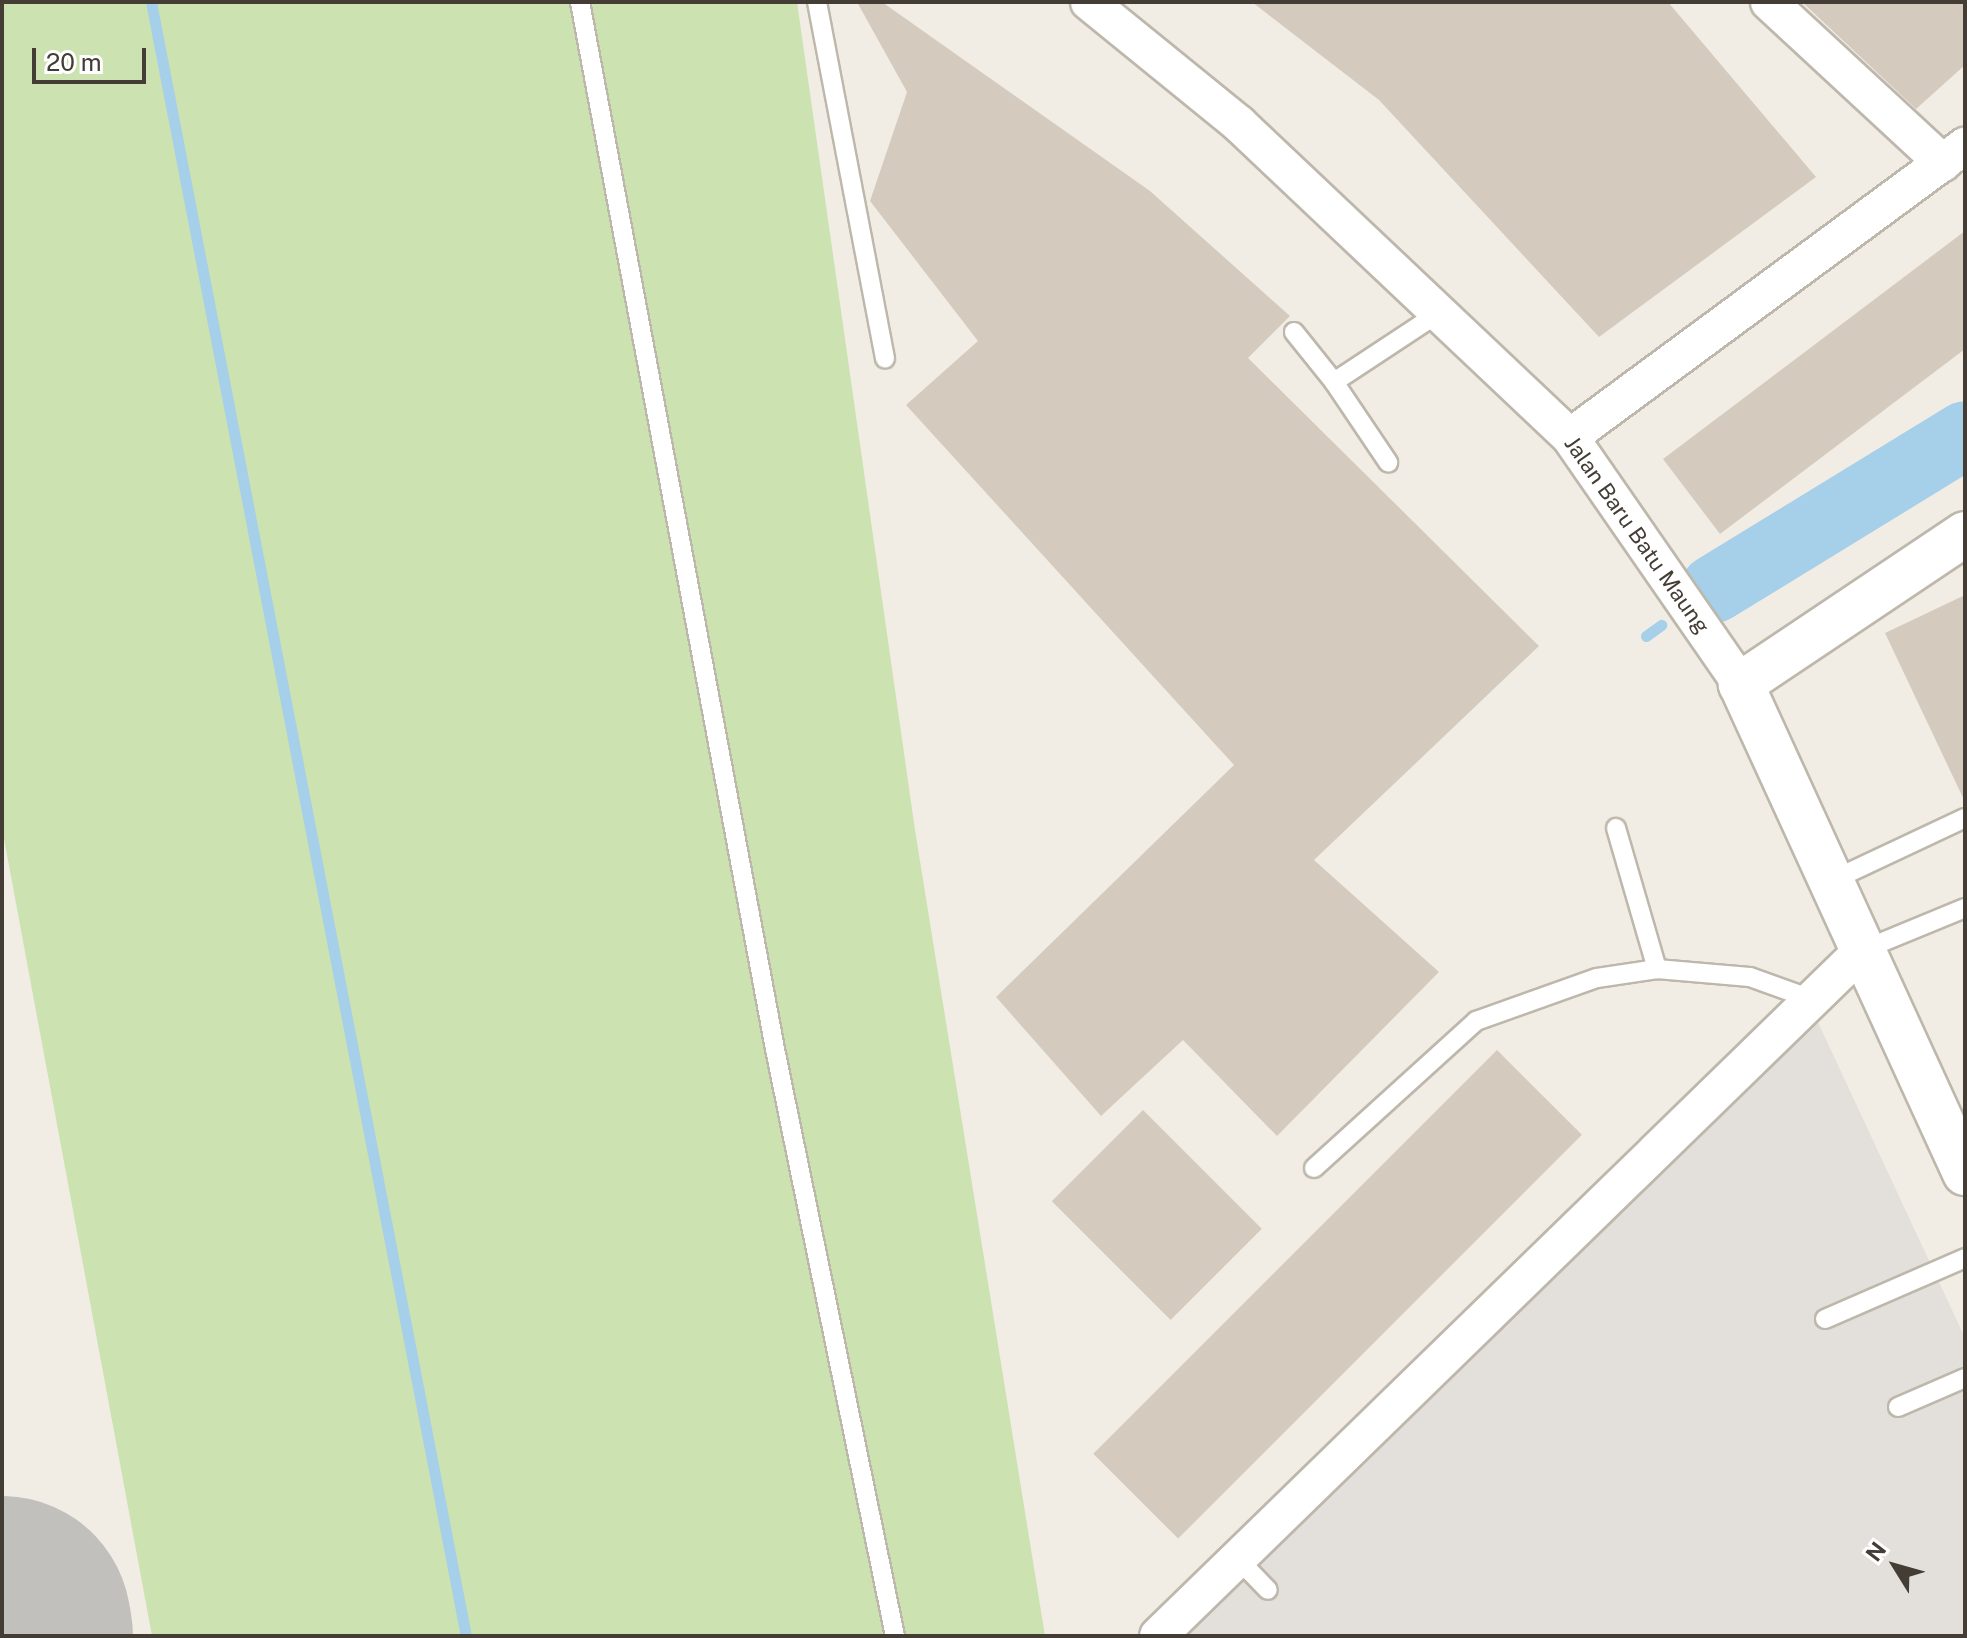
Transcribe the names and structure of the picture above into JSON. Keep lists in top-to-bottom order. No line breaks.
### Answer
{"streets":{"street":["Jalan Baru Batu Maung"]},"scale_bar":"20 m","north":"top left"}
